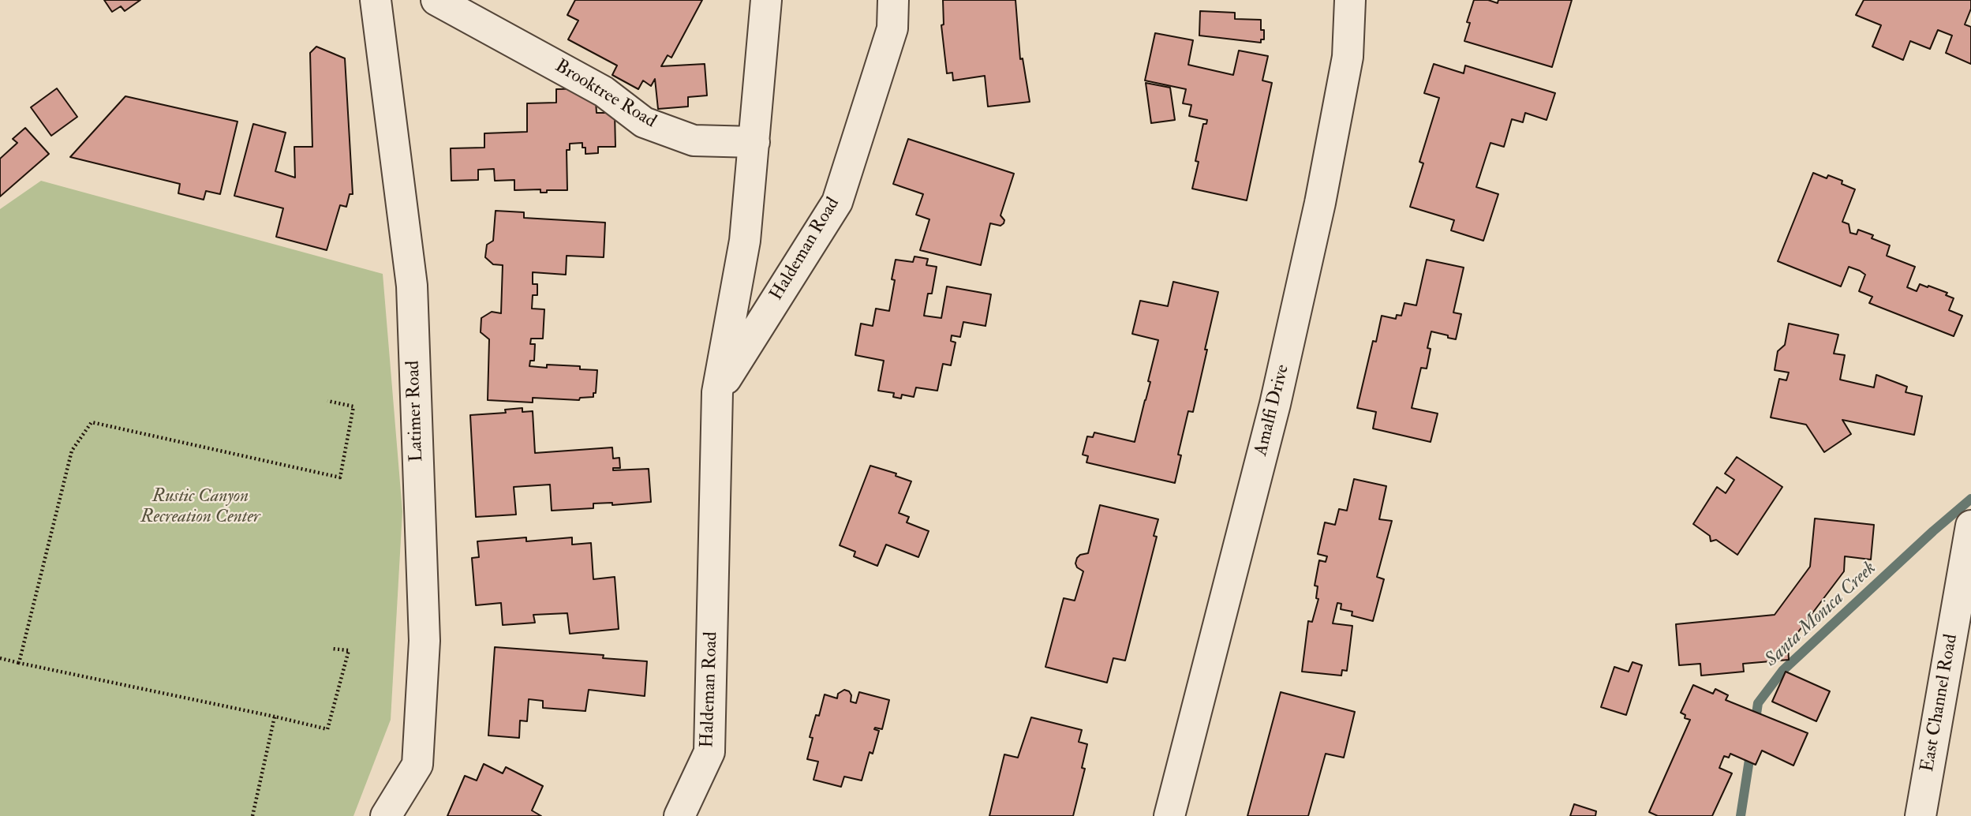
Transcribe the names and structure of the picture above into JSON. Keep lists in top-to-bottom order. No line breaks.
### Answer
{"streets":{"street":["Brooktree Road","Haldeman Road","Amalfi Drive","Latimer Road","East Channel Road"]},"crossings":[["Brooktree Road","Haldeman Road"]],"water":["Santa Monica Creek"],"parks":["Rustic Canyon Recreation Center"]}
